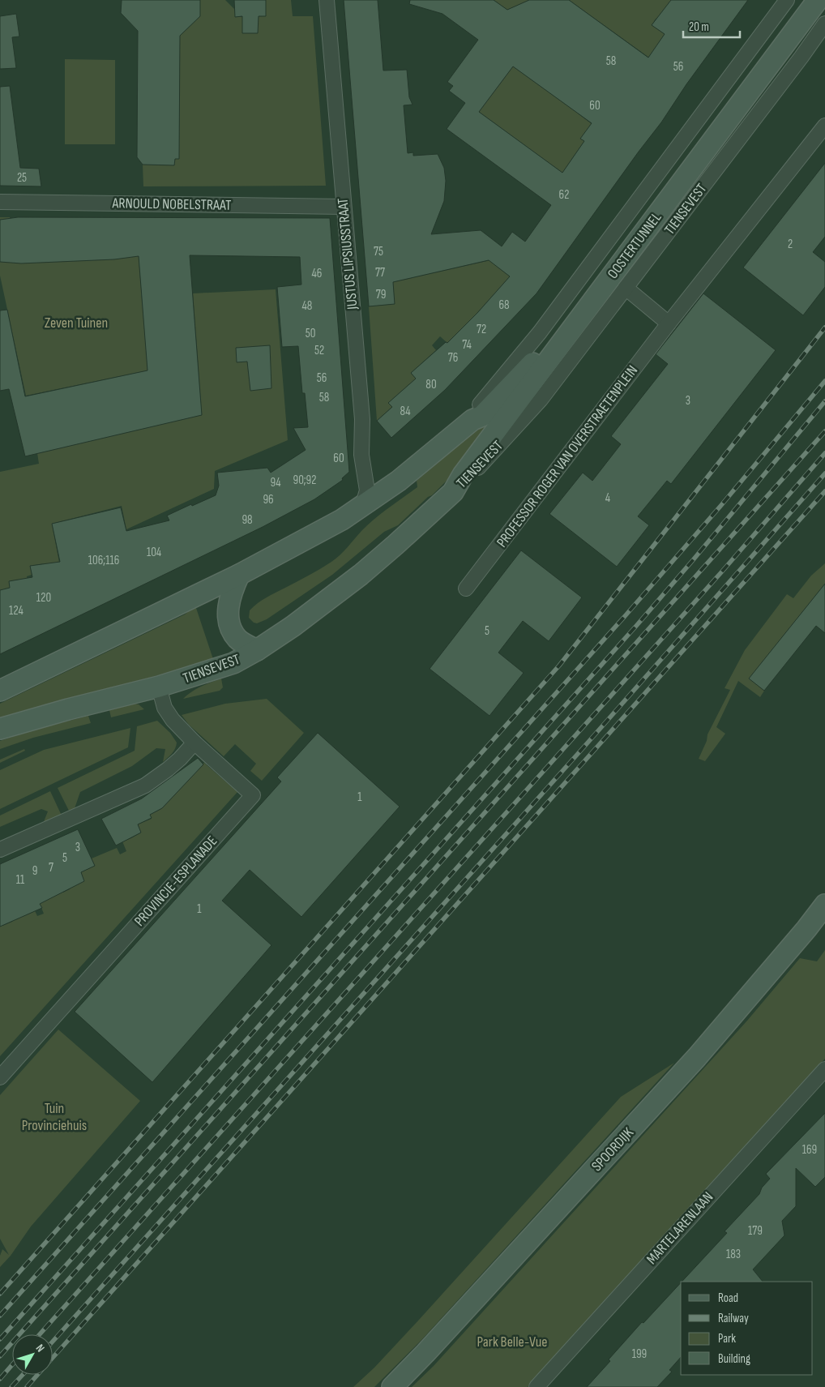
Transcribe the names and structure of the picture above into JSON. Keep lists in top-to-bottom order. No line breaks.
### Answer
{"streets":{"main road":["TIENSEVEST","OOSTERTUNNEL","SPOORDIJK"],"street":["ARNOULD NOBELSTRAAT","JUSTUS LIPSIUSSTRAAT","PROFESSOR ROGER VAN OVERSTRAETENPLEIN","PROVINCIE-ESPLANADE","MARTELARENLAAN"]},"crossings":[["ARNOULD NOBELSTRAAT","JUSTUS LIPSIUSSTRAAT"],["TIENSEVEST","OOSTERTUNNEL"],["TIENSEVEST","PROVINCIE-ESPLANADE"]],"parks":["Zeven Tuinen","Tuin Provinciehuis","Park Belle-Vue"],"house_numbers":["58","56","60","25","62","2","75","77","46","79","68","48","72","50","74","52","76","56","80","58","3","84","60","90;92","94","4","96","98","104","106;116","120","124","5","1","3","5","7","9","11","1","169","179","183","199"],"legend":["Road","Railway","Park","Building"],"scale_bar":"20 m","north":"top right"}
